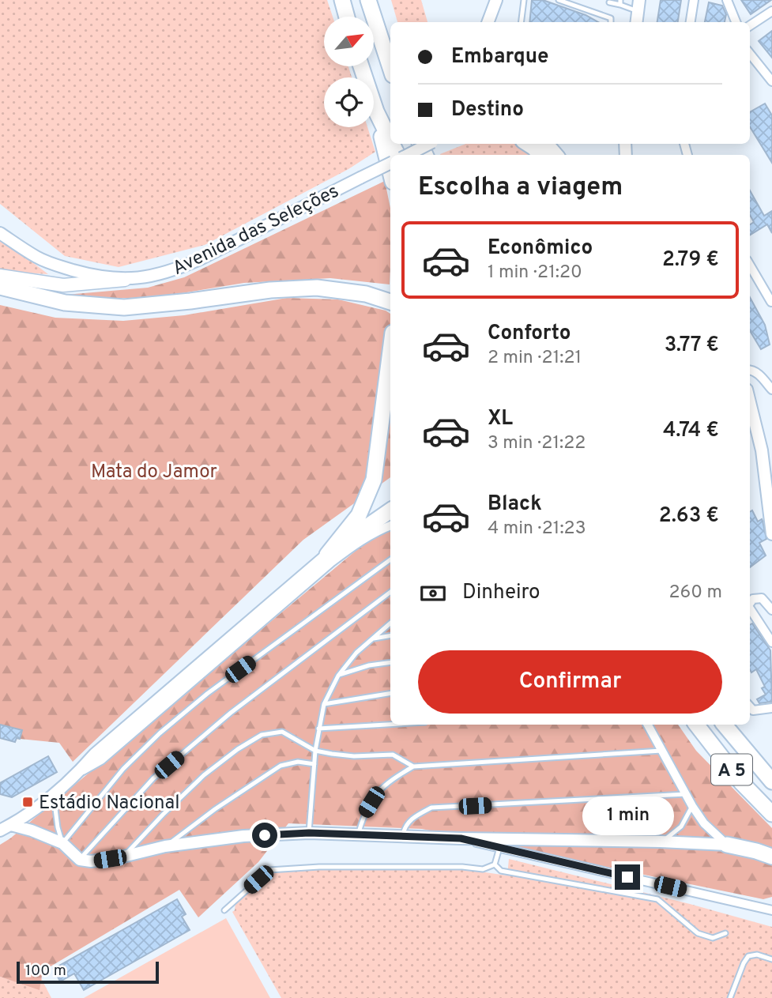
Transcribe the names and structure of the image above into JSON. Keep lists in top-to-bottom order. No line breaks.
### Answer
{"streets":{"highway":["A 5"],"street":["Avenida das Seleções"]},"parks":["Mata do Jamor"],"places":{"transit":["Estádio Nacional"]},"scale_bar":"100 m","north":"top right","page":{"banner":["Embarque","Destino"],"heading":"Escolha a viagem","list":[{"name":"Econômico","note":"1 min · 21:20","value":"2.79 €"},{"name":"Conforto","note":"2 min · 21:21","value":"3.77 €"},{"name":"XL","note":"3 min · 21:22","value":"4.74 €"},{"name":"Black","note":"4 min · 21:23","value":"2.63 €"}],"pay":["Dinheiro","260 m"],"buttons":"Confirmar","bubble":"1 min","scale":"100 m"}}
